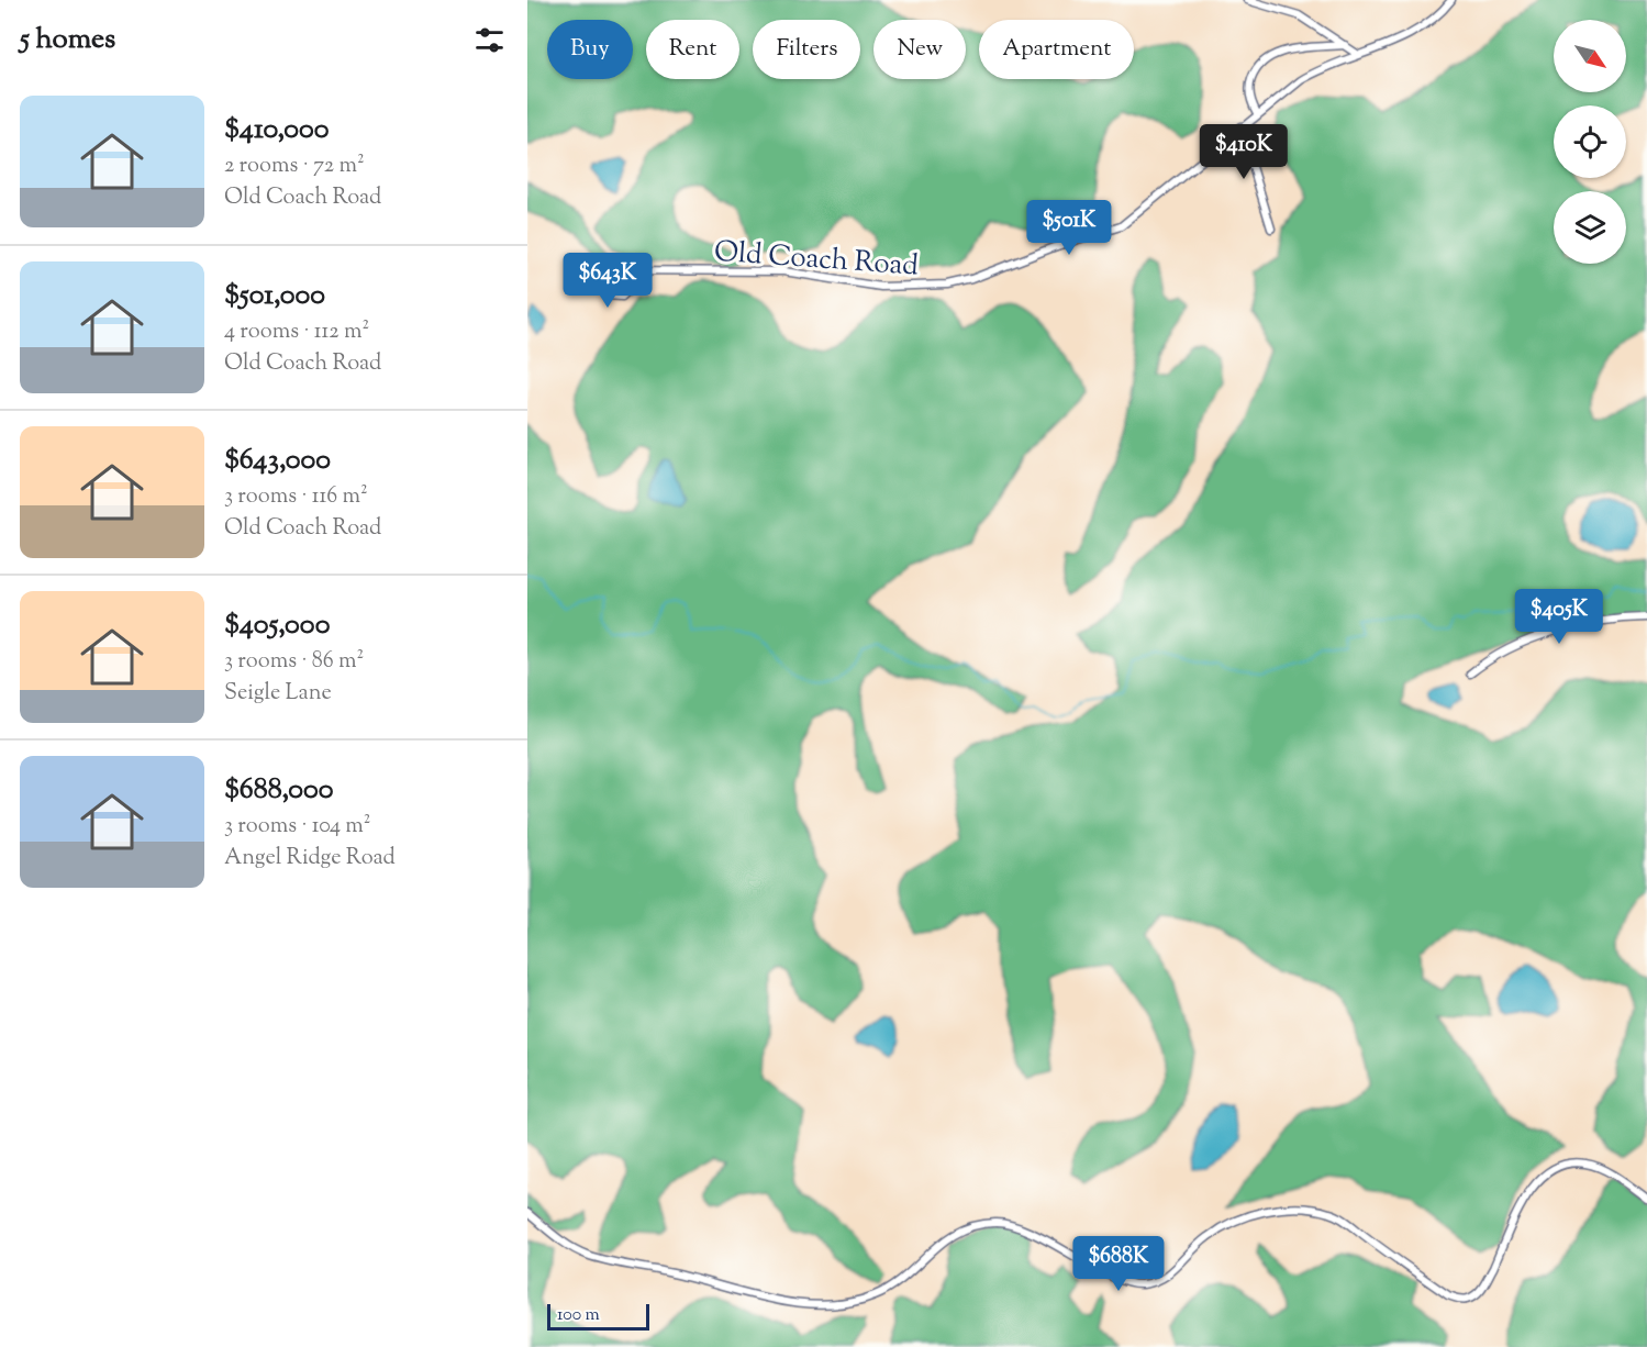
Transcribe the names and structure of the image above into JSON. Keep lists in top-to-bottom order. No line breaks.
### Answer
{"streets":{"street":["Old Coach Road"]},"scale_bar":"100 m","north":"bottom right","page":{"heading":"5 homes","chip":["Buy","Rent","Filters","New","Apartment"],"list":[{"name":"$410,000","note":"2 rooms · 72 m² · Old Coach Road"},{"name":"$501,000","note":"4 rooms · 112 m² · Old Coach Road"},{"name":"$643,000","note":"3 rooms · 116 m² · Old Coach Road"},{"name":"$405,000","note":"3 rooms · 86 m² · Seigle Lane"},{"name":"$688,000","note":"3 rooms · 104 m² · Angel Ridge Road"}],"price":["$410K","$501K","$643K","$405K","$688K"],"scale":"100 m"}}
